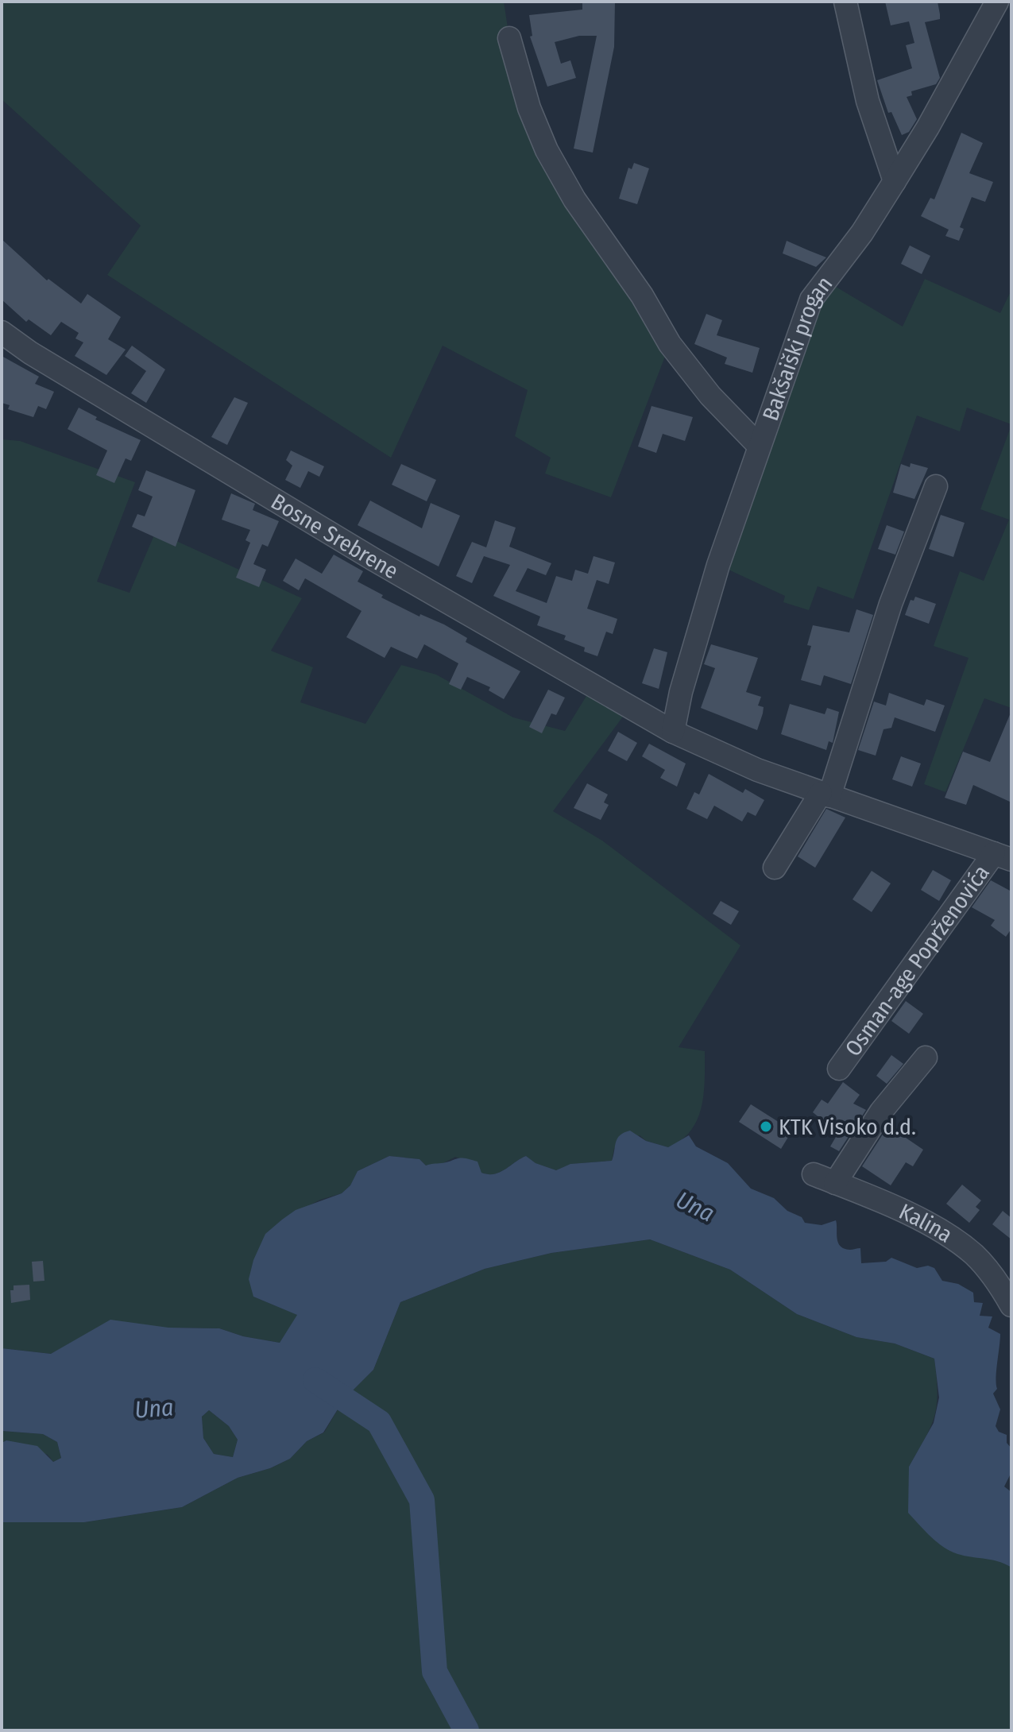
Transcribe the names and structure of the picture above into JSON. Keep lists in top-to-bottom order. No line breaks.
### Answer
{"streets":{"street":["Bakšaiški progan","Bosne Srebrene","Osman-age Poprženovića","Kalina"]},"crossings":[["Bakšaiški progan","Bosne Srebrene"],["Bosne Srebrene","Osman-age Poprženovića"]],"water":["Una"],"places":["KTK Visoko d.d."]}
